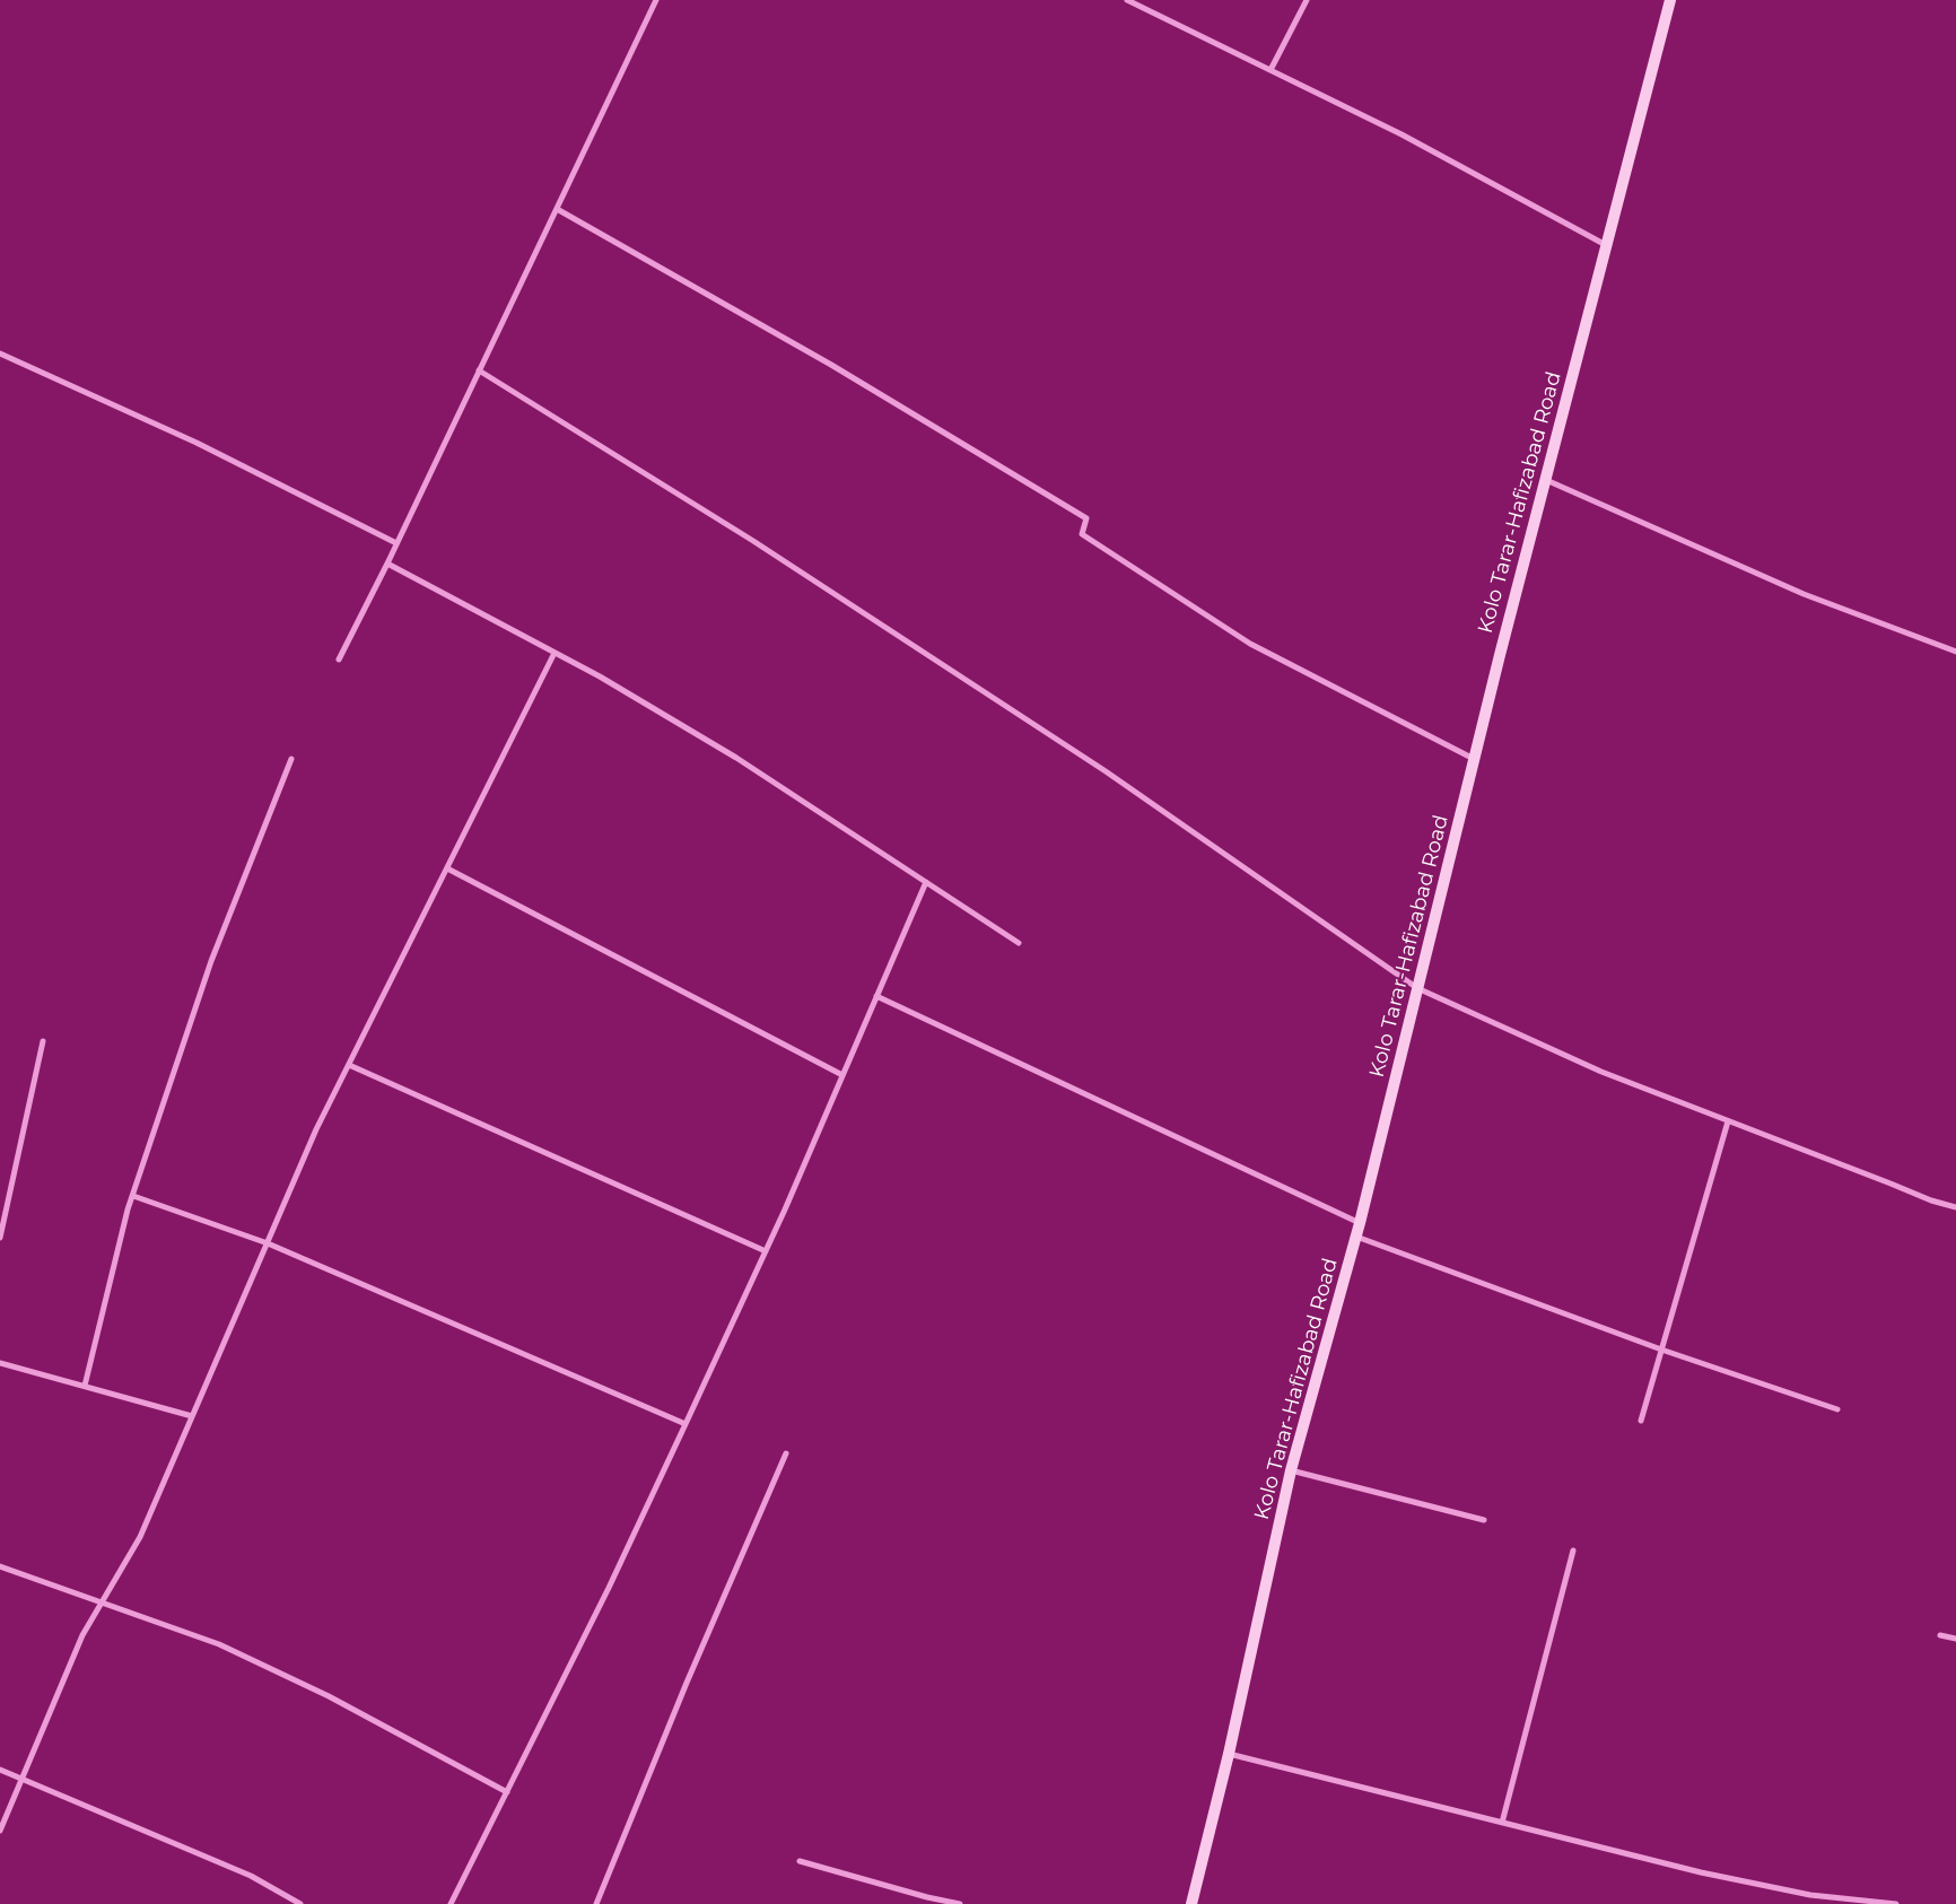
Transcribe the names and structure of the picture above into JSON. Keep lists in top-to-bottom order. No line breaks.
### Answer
{"streets":{"main road":["Kolo Tarar-Hafizabad Road"]}}
